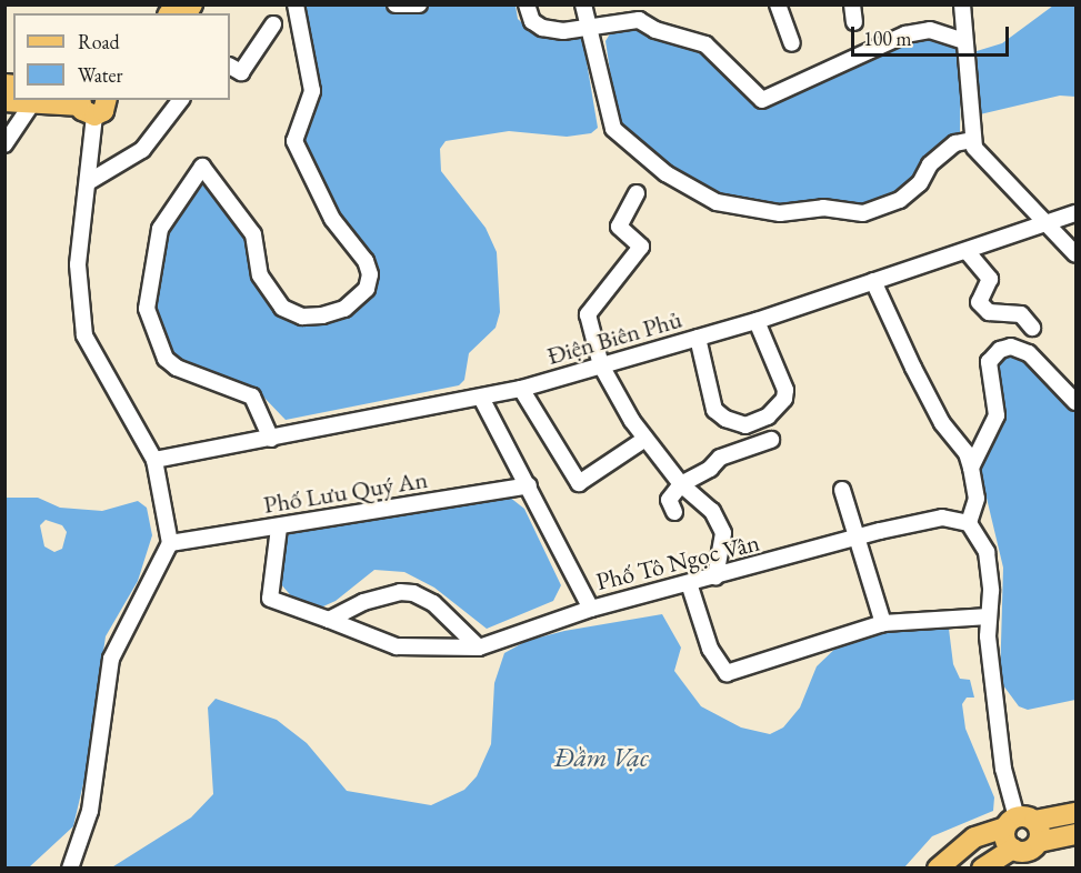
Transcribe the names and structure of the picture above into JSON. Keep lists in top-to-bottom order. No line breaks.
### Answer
{"streets":{"street":["Điện Biên Phủ","Phố Lưu Quý An","Phố Tô Ngọc Vân"]},"crossings":[["Điện Biên Phủ","Phố Tô Ngọc Vân"],["Phố Lưu Quý An","Phố Tô Ngọc Vân"]],"water":["Đầm Vạc"],"legend":["Road","Water"],"scale_bar":"100 m"}
